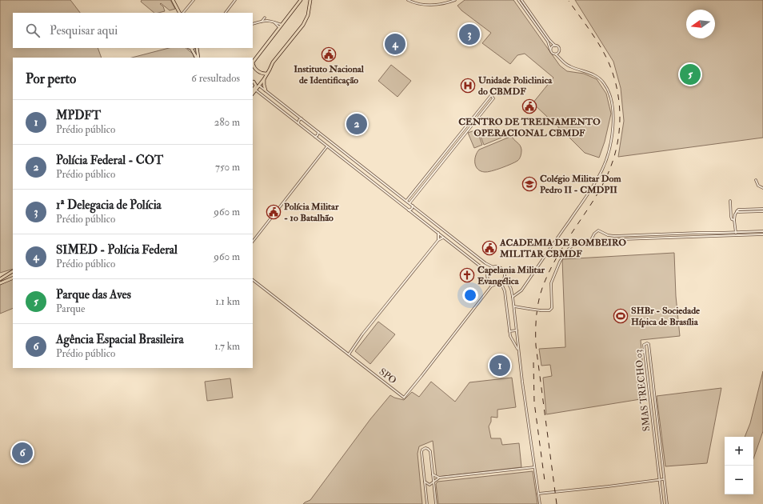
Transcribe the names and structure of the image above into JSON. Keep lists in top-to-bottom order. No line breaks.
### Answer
{"streets":{"street":["SPO","SMAS TRECHO 03"]},"places":{"public building":["Instituto Nacional de Identificação","CENTRO DE TREINAMENTO OPERACIONAL CBMDF","Polícia Militar - 1o Batalhão","ACADEMIA DE BOMBEIRO MILITAR CBMDF"],"hospital":["Unidade Policlinica do CBMDF"],"school or university":["Colégio Militar Dom Pedro II - CMDPII"],"church":["Capelania Militar Evangélica"],"sports":["SHBr - Sociedade Hípica de Brasília"]},"north":"left","page":{"search":"Pesquisar aqui","pins":["3","4","5","2","1","6"],"heading":["Por perto","6 resultados"],"list":[{"mark":"1","name":"MPDFT","note":"Prédio público","value":"280 m"},{"mark":"2","name":"Polícia Federal - COT","note":"Prédio público","value":"750 m"},{"mark":"3","name":"1ª Delegacia de Polícia","note":"Prédio público","value":"960 m"},{"mark":"4","name":"SIMED - Polícia Federal","note":"Prédio público","value":"960 m"},{"mark":"5","name":"Parque das Aves","note":"Parque","value":"1.1 km"},{"mark":"6","name":"Agência Espacial Brasileira","note":"Prédio público","value":"1.7 km"}],"map_buttons":["+","−"]}}
